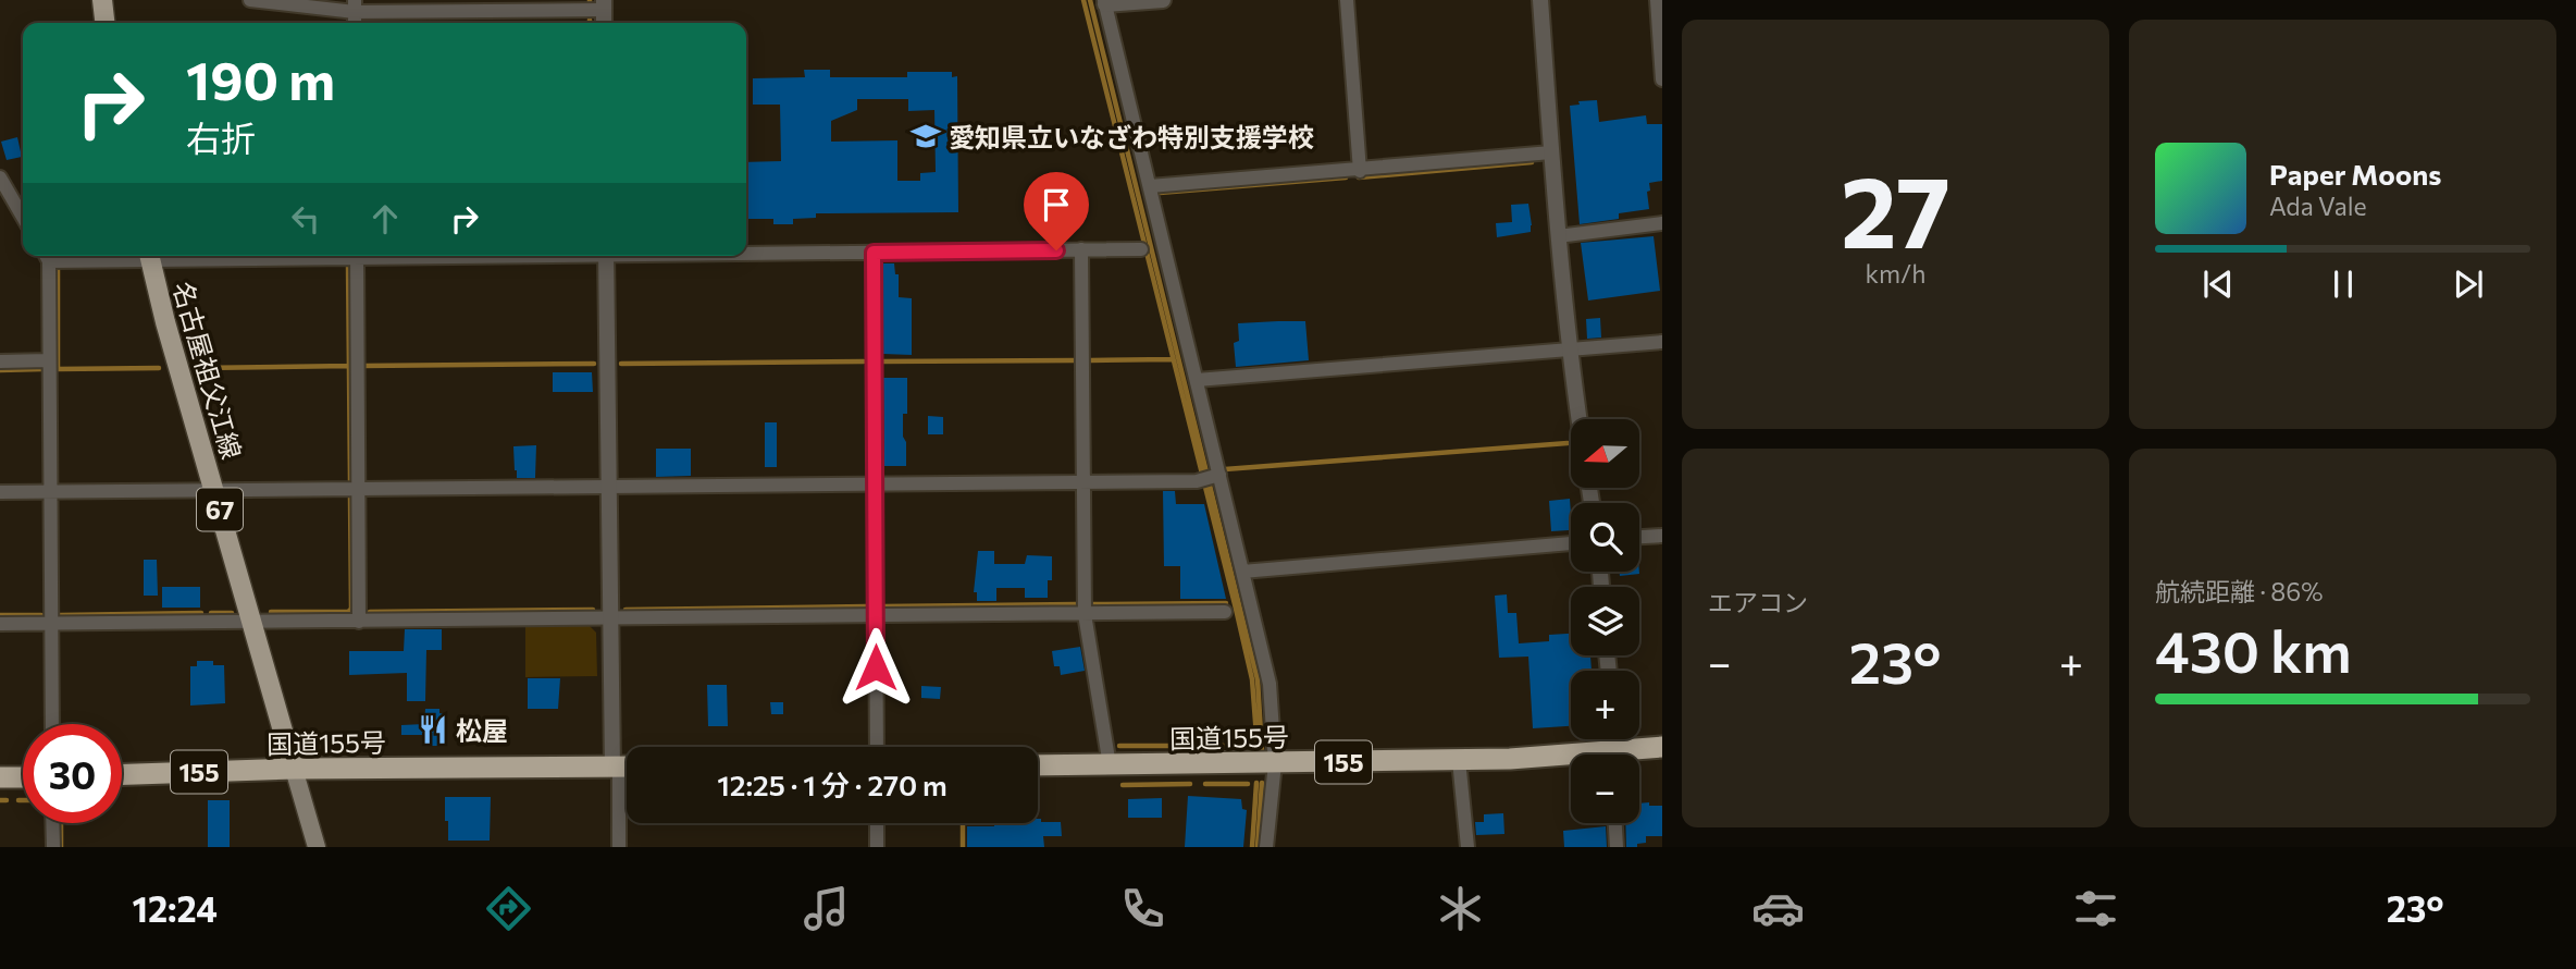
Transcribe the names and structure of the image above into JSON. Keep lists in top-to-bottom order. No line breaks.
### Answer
{"streets":{"highway":["国道155号","155"],"main road":["名古屋祖父江線","67"]},"crossings":[["名古屋祖父江線","国道155号"]],"places":{"school or university":["愛知県立いなざわ特別支援学校"],"restaurant":["松屋"]},"north":"left","page":{"tile":[["27","km/h"],"エアコン",["航続距離 · 86%","430 km"]],"turn":["190 m","右折"],"song":["Paper Moons","Ada Vale"],"map_buttons":["+","−"],"heat":["−","23°","+"],"limit":"30","trip":"12:25 · 1 分 · 270 m","tabs":["12:24","23°"]}}
